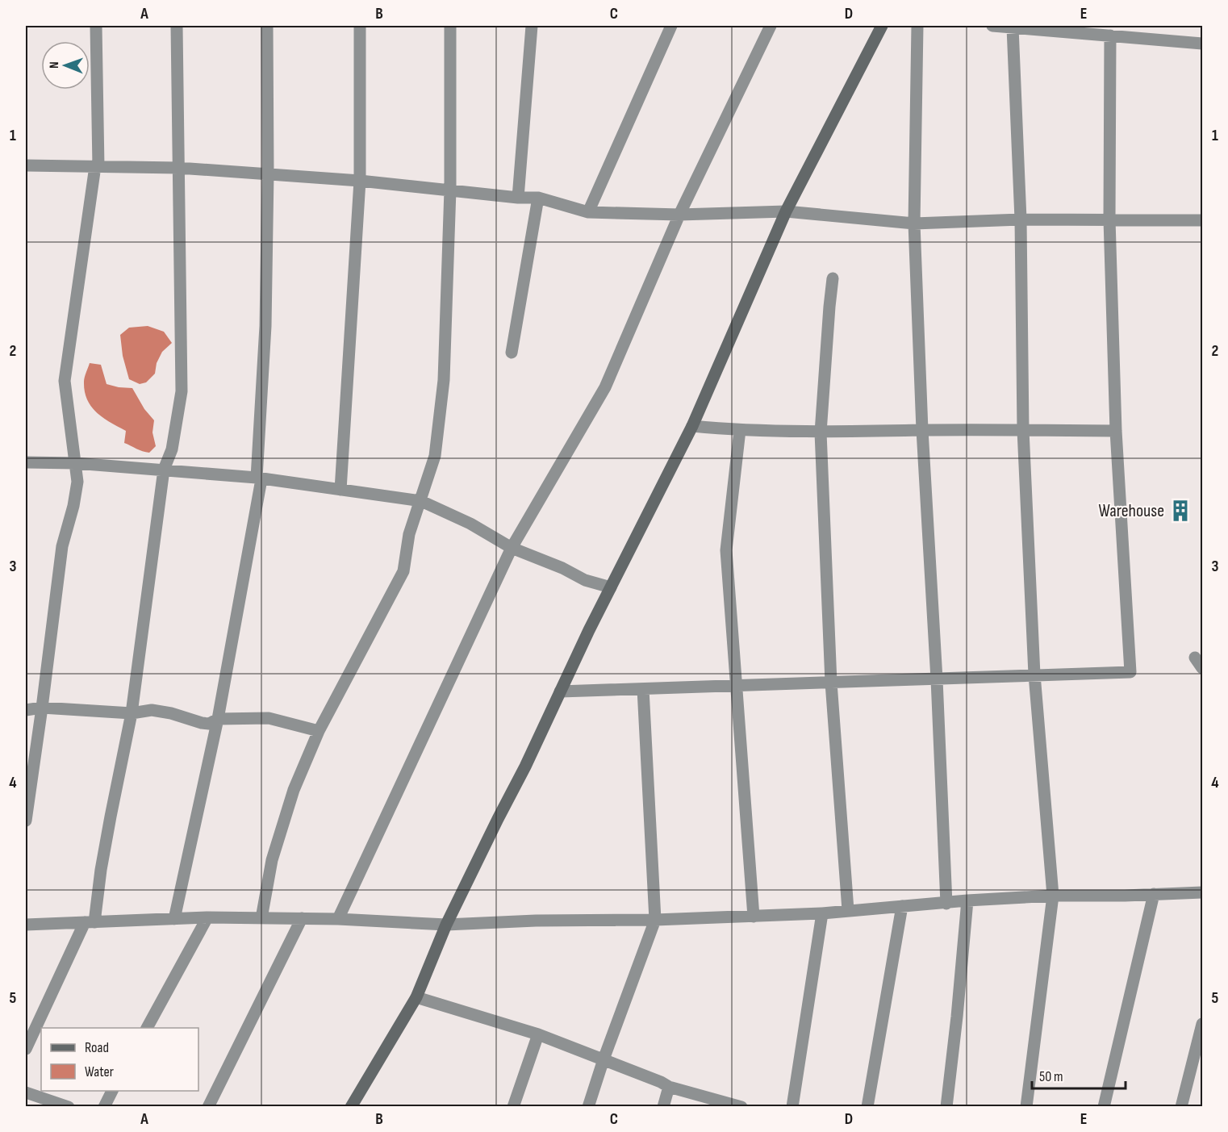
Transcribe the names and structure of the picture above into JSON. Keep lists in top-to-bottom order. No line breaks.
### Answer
{"places":{"building":["Warehouse"]},"legend":["Road","Water"],"scale_bar":"50 m","north":"left","grid":{"columns":["A","B","C","D","E"],"rows":["1","2","3","4","5"]}}
